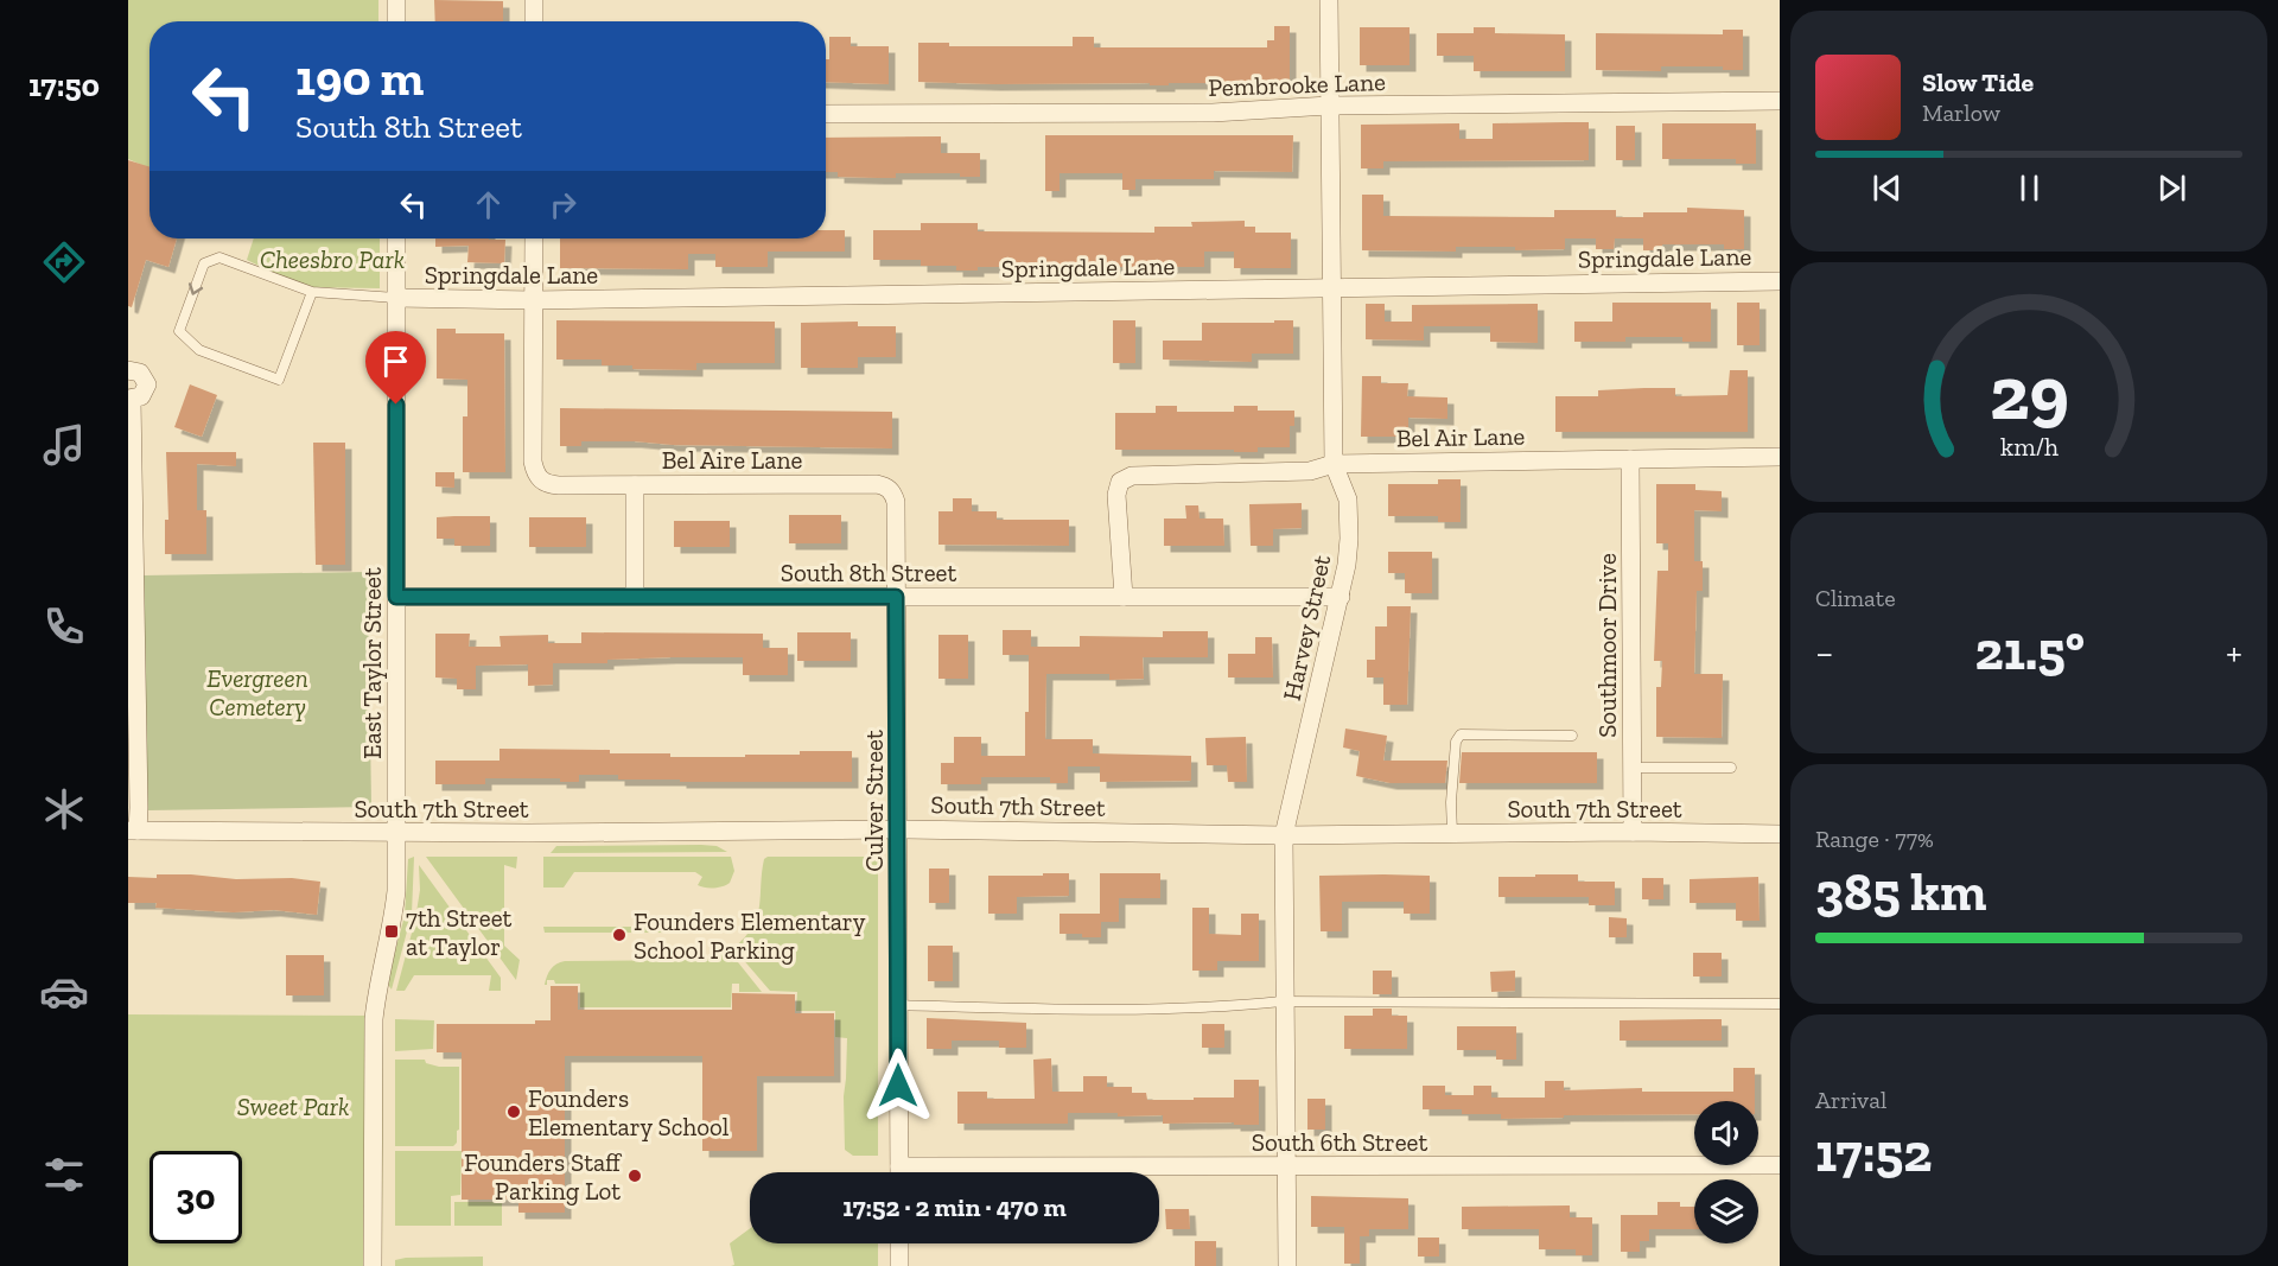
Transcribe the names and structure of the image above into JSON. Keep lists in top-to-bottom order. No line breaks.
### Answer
{"streets":{"street":["Pembrooke Lane","Springdale Lane","Bel Air Lane","Bel Aire Lane","South 8th Street","Harvey Street","Southmoor Drive","East Taylor Street","Culver Street","South 7th Street","South 6th Street"]},"crossings":[["Pembrooke Lane","Harvey Street"],["Springdale Lane","Bel Aire Lane"],["Springdale Lane","Harvey Street"],["Springdale Lane","East Taylor Street"],["Bel Air Lane","South 8th Street"],["Bel Air Lane","Harvey Street"],["Bel Air Lane","Southmoor Drive"],["Bel Aire Lane","Culver Street"],["South 8th Street","Harvey Street"],["South 8th Street","East Taylor Street"],["South 8th Street","Culver Street"],["Harvey Street","South 7th Street"],["Harvey Street","South 6th Street"],["Southmoor Drive","South 7th Street"],["East Taylor Street","South 7th Street"],["Culver Street","South 7th Street"],["Culver Street","South 6th Street"]],"parks":["Cheesbro Park","Evergreen Cemetery","Sweet Park"],"places":{"transit":["7th Street at Taylor"],"other":["Founders Elementary School Parking","Founders Elementary School","Founders Staff Parking Lot"]},"page":{"tabs":"17:50","turn":["190 m","South 8th Street"],"song":["Slow Tide","Marlow"],"tile":["Climate",["Range · 77%","385 km"],["Arrival","17:52"]],"heat":["−","21.5°","+"],"limit":"30","trip":"17:52 · 2 min · 470 m","gauge":["29","km/h"]}}
